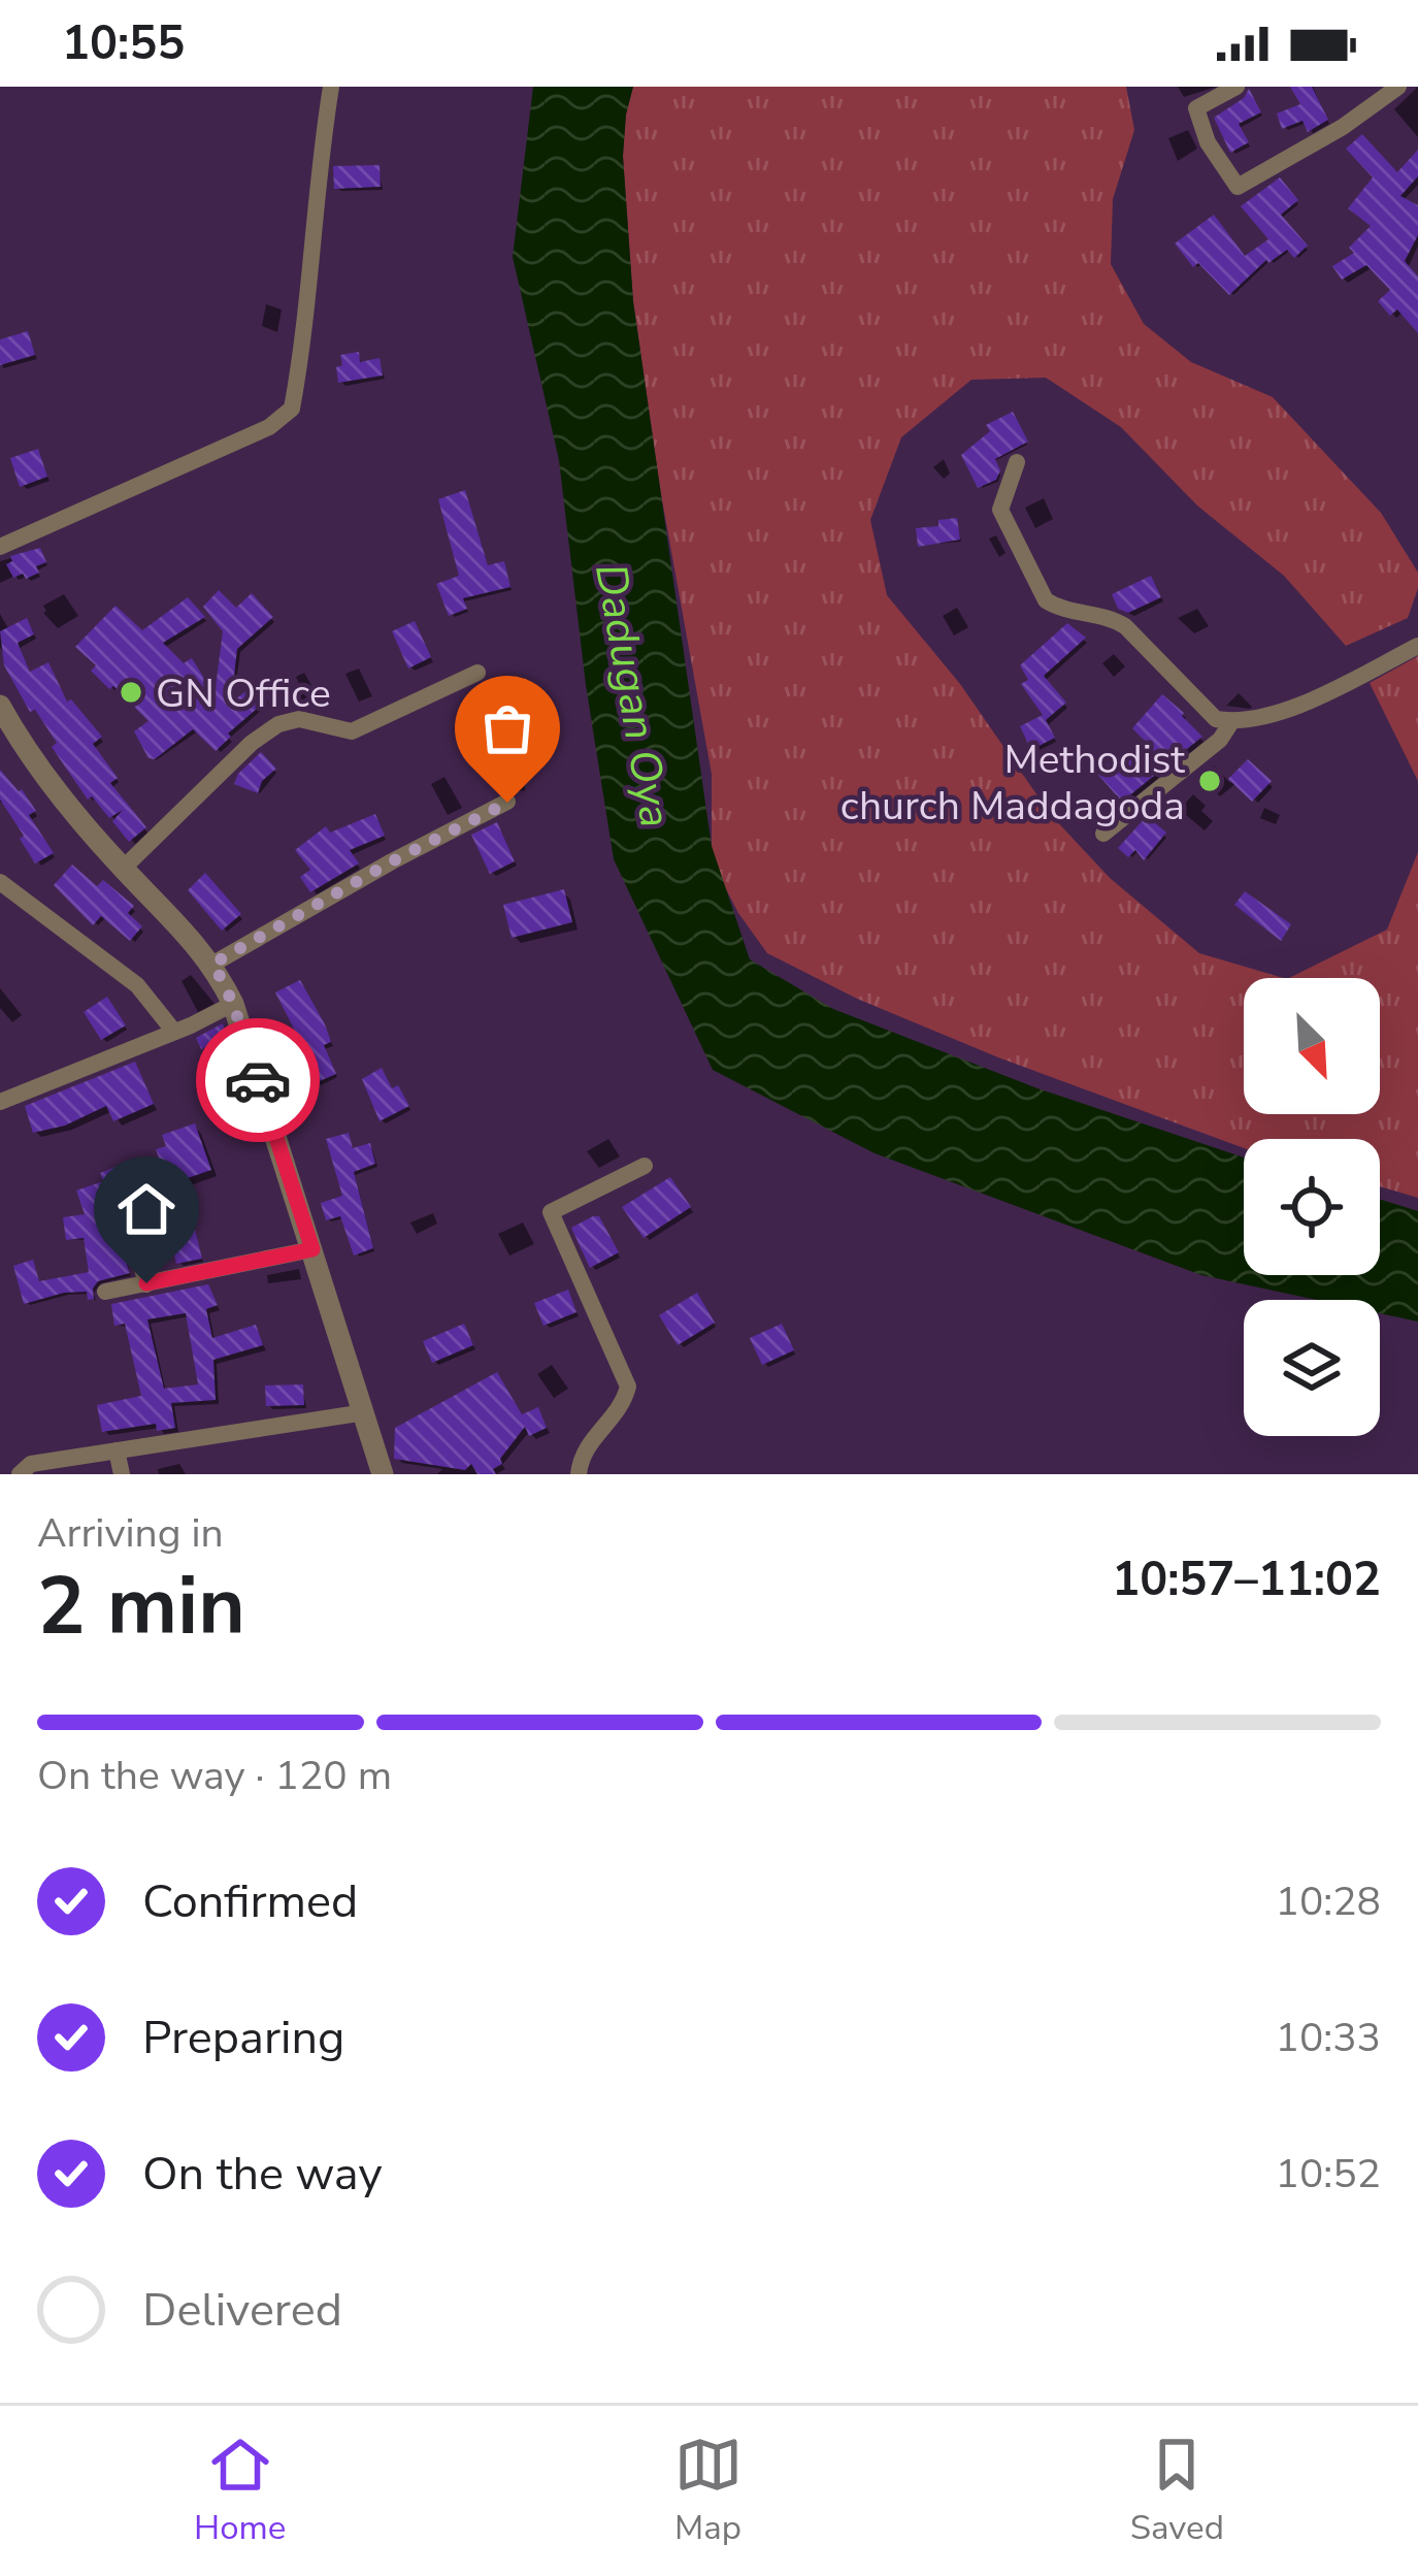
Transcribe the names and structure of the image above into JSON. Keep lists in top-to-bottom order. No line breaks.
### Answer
{"water":["Dadugan Oya"],"places":["GN Office","Methodist church Maddagoda"],"north":"bottom right","page":{"status":"10:55","heading":["2 min","Arriving in","10:57–11:02"],"bar":"On the way · 120 m","list":[["Confirmed","10:28"],["Preparing","10:33"],["On the way","10:52"],"Delivered"],"tabs":["Home","Map","Saved"]}}
